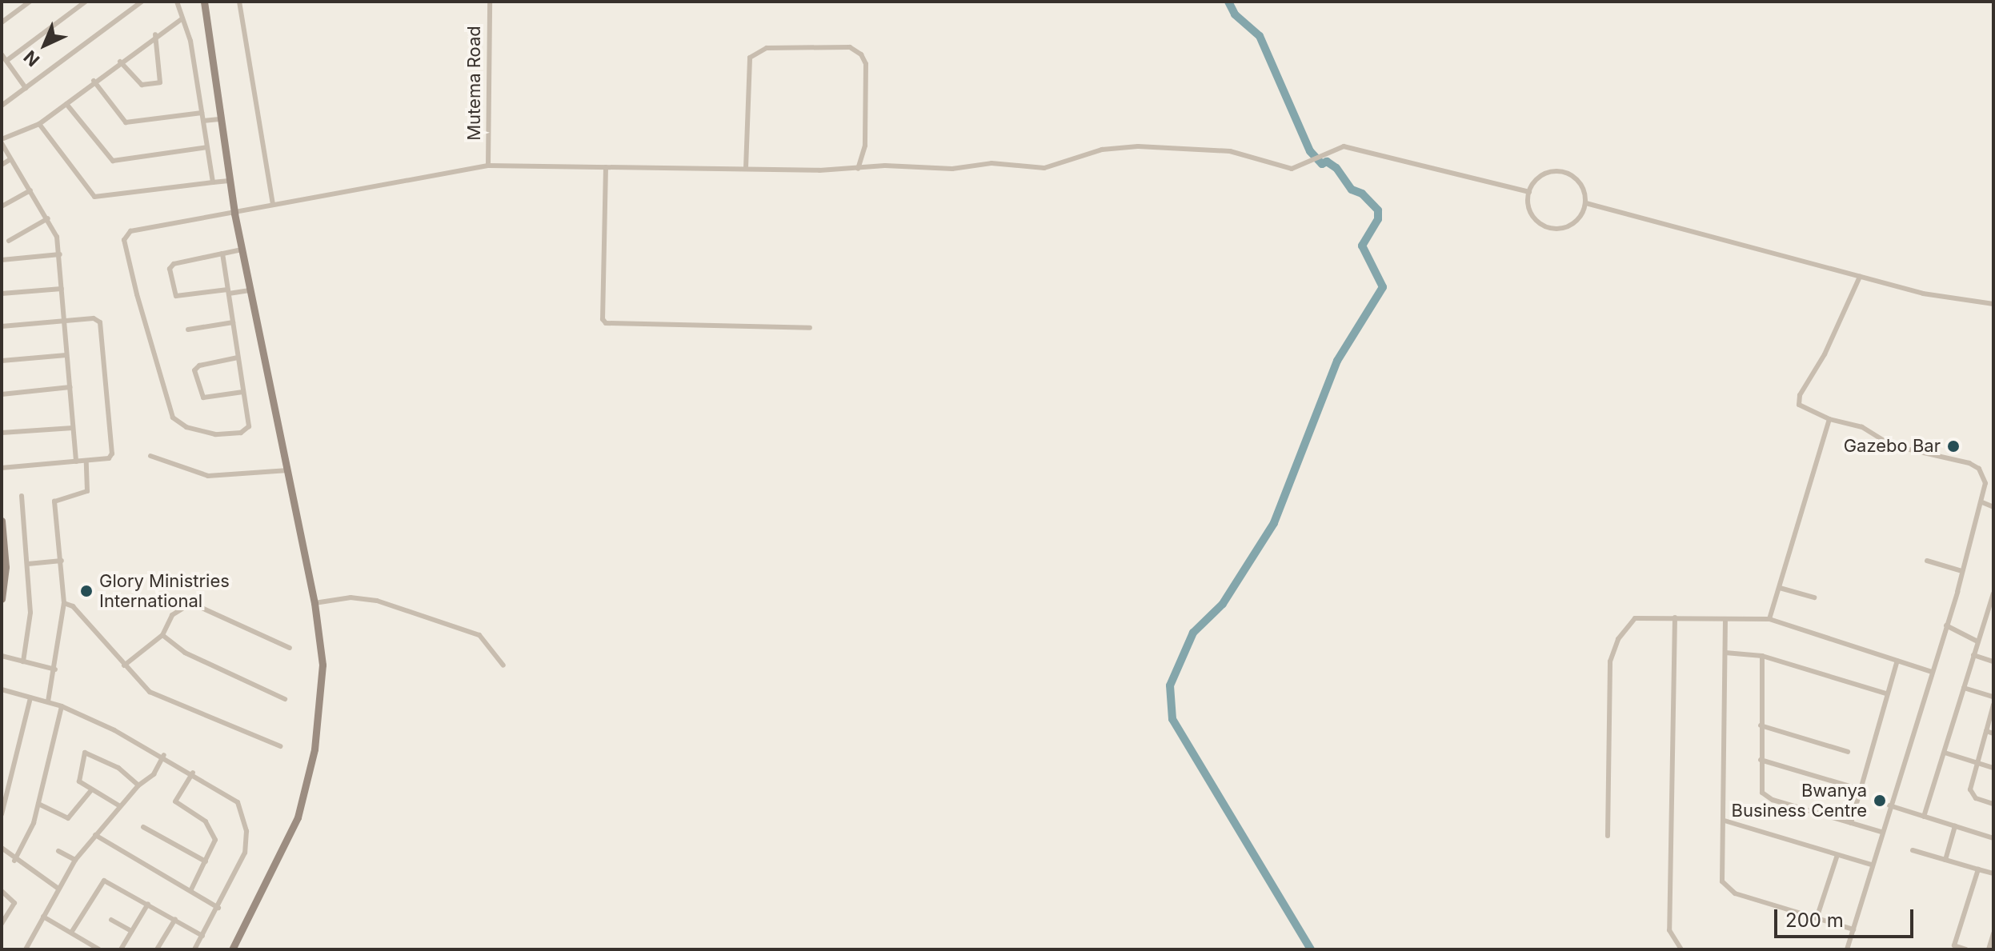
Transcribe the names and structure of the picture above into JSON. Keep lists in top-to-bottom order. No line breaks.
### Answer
{"streets":{"street":["Mutema Road"]},"places":["Gazebo Bar","Glory Ministries International","Bwanya Business Centre"],"scale_bar":"200 m","north":"bottom left"}
